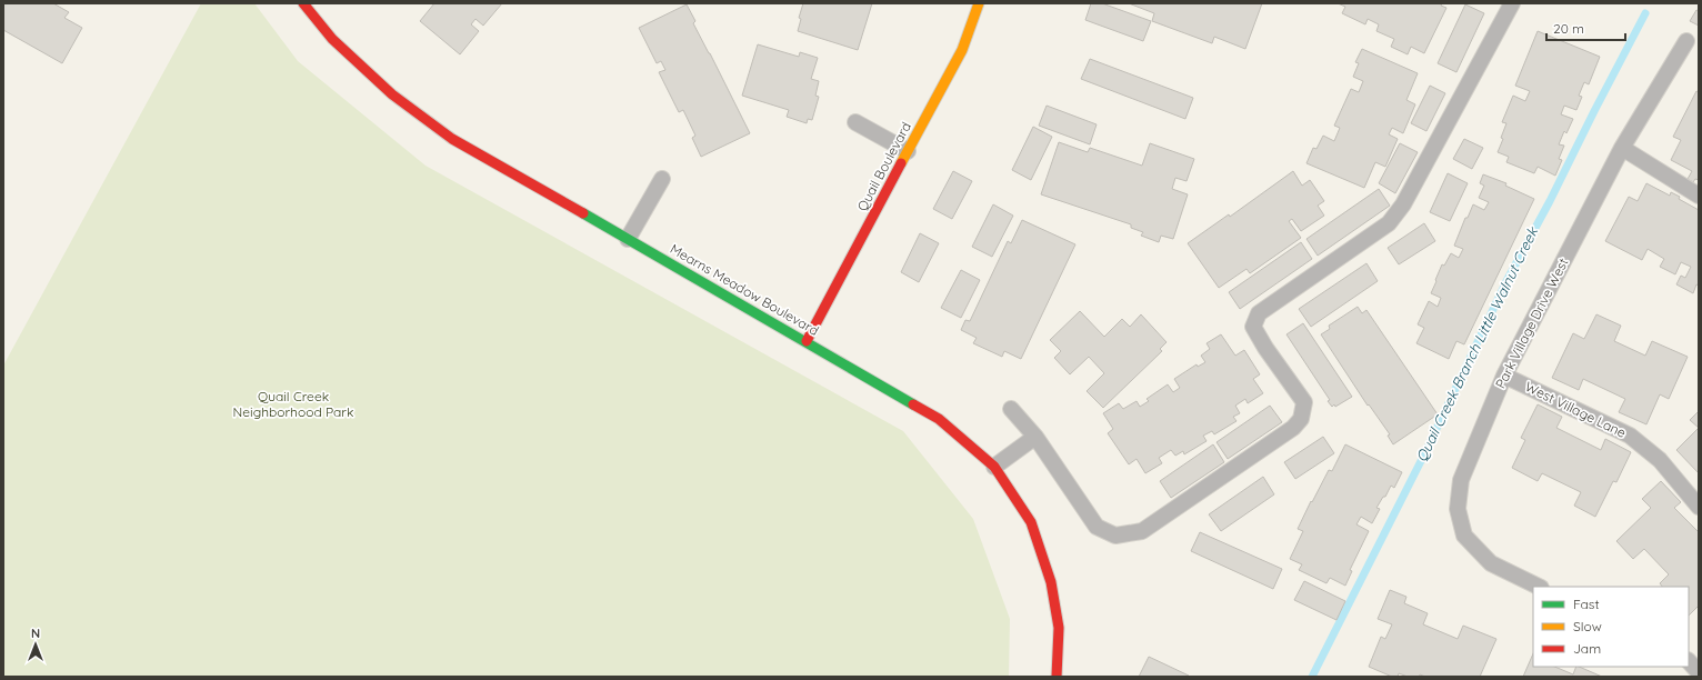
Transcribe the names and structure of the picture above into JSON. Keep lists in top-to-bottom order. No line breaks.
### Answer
{"streets":{"street":["Quail Boulevard","Mearns Meadow Boulevard"],"lane":["Park Village Drive West","West Village Lane"]},"crossings":[["Quail Boulevard","Mearns Meadow Boulevard"],["Park Village Drive West","West Village Lane"]],"water":["Quail Creek Branch Little Walnut Creek"],"parks":["Quail Creek Neighborhood Park"],"legend":["Fast","Slow","Jam"],"scale_bar":"20 m","north":"top"}
